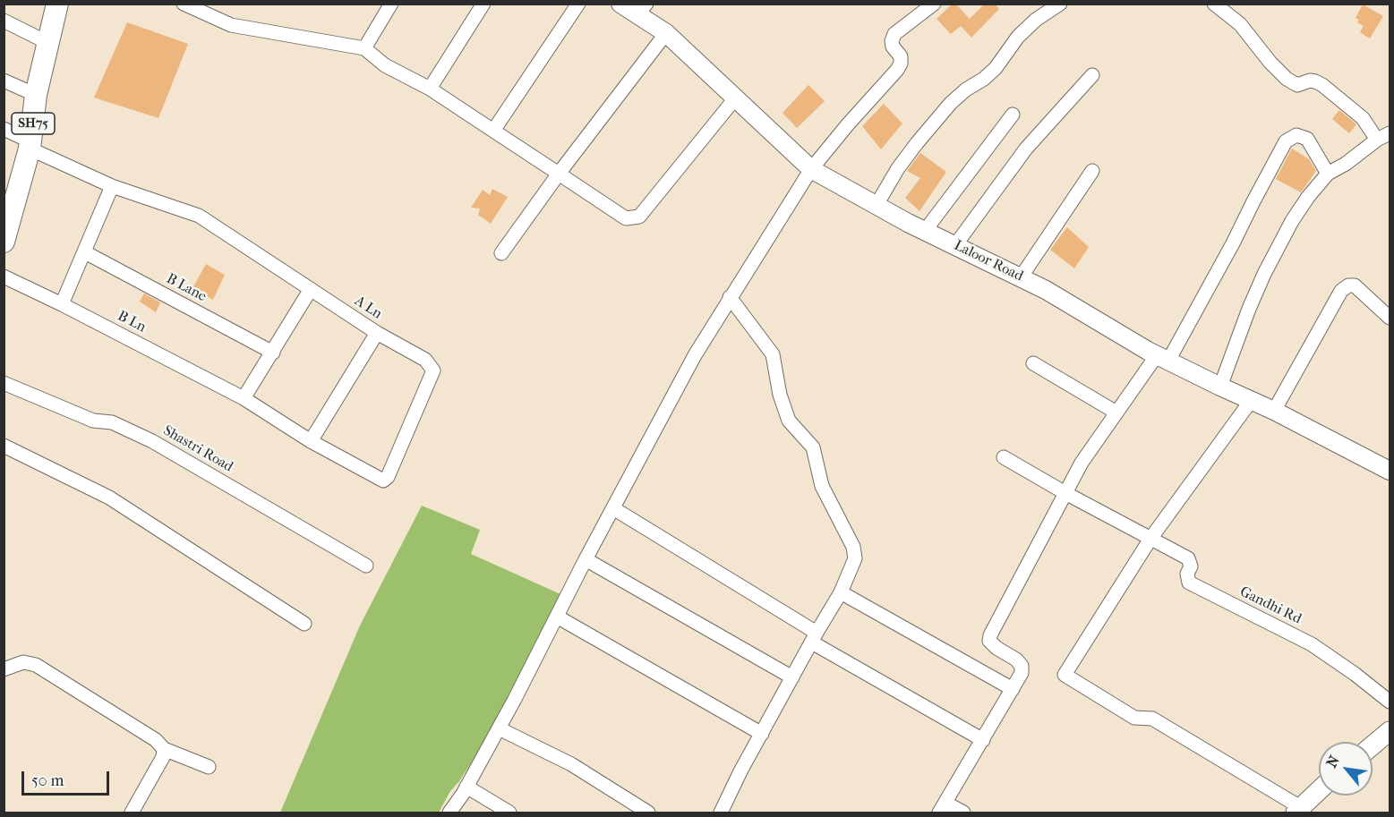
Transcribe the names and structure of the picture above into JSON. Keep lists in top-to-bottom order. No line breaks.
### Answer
{"streets":{"main road":["SH75"],"street":["Laloor Road","B Lane","A Ln","B Ln","Shastri Road","Gandhi Rd"]},"crossings":[["SH75","A Ln"],["A Ln","B Ln"]],"scale_bar":"50 m","north":"top left"}
